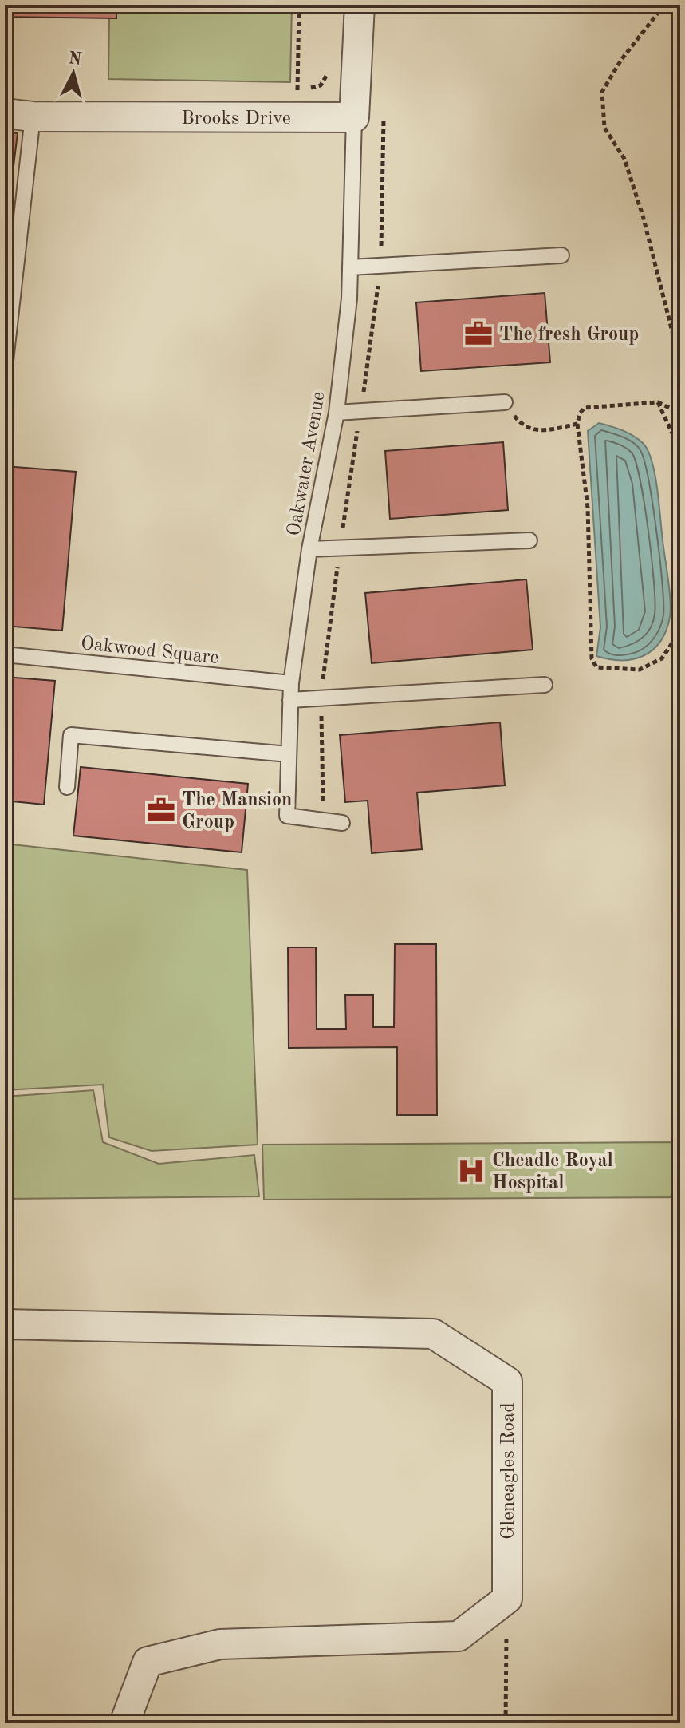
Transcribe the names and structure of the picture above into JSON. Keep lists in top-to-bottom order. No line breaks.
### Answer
{"streets":{"street":["Brooks Drive","Gleneagles Road"],"lane":["Oakwater Avenue","Oakwood Square"]},"crossings":[["Brooks Drive","Oakwater Avenue"],["Oakwater Avenue","Oakwood Square"]],"places":{"office":["The fresh Group","The Mansion Group"],"hospital":["Cheadle Royal Hospital"]},"north":"top"}
